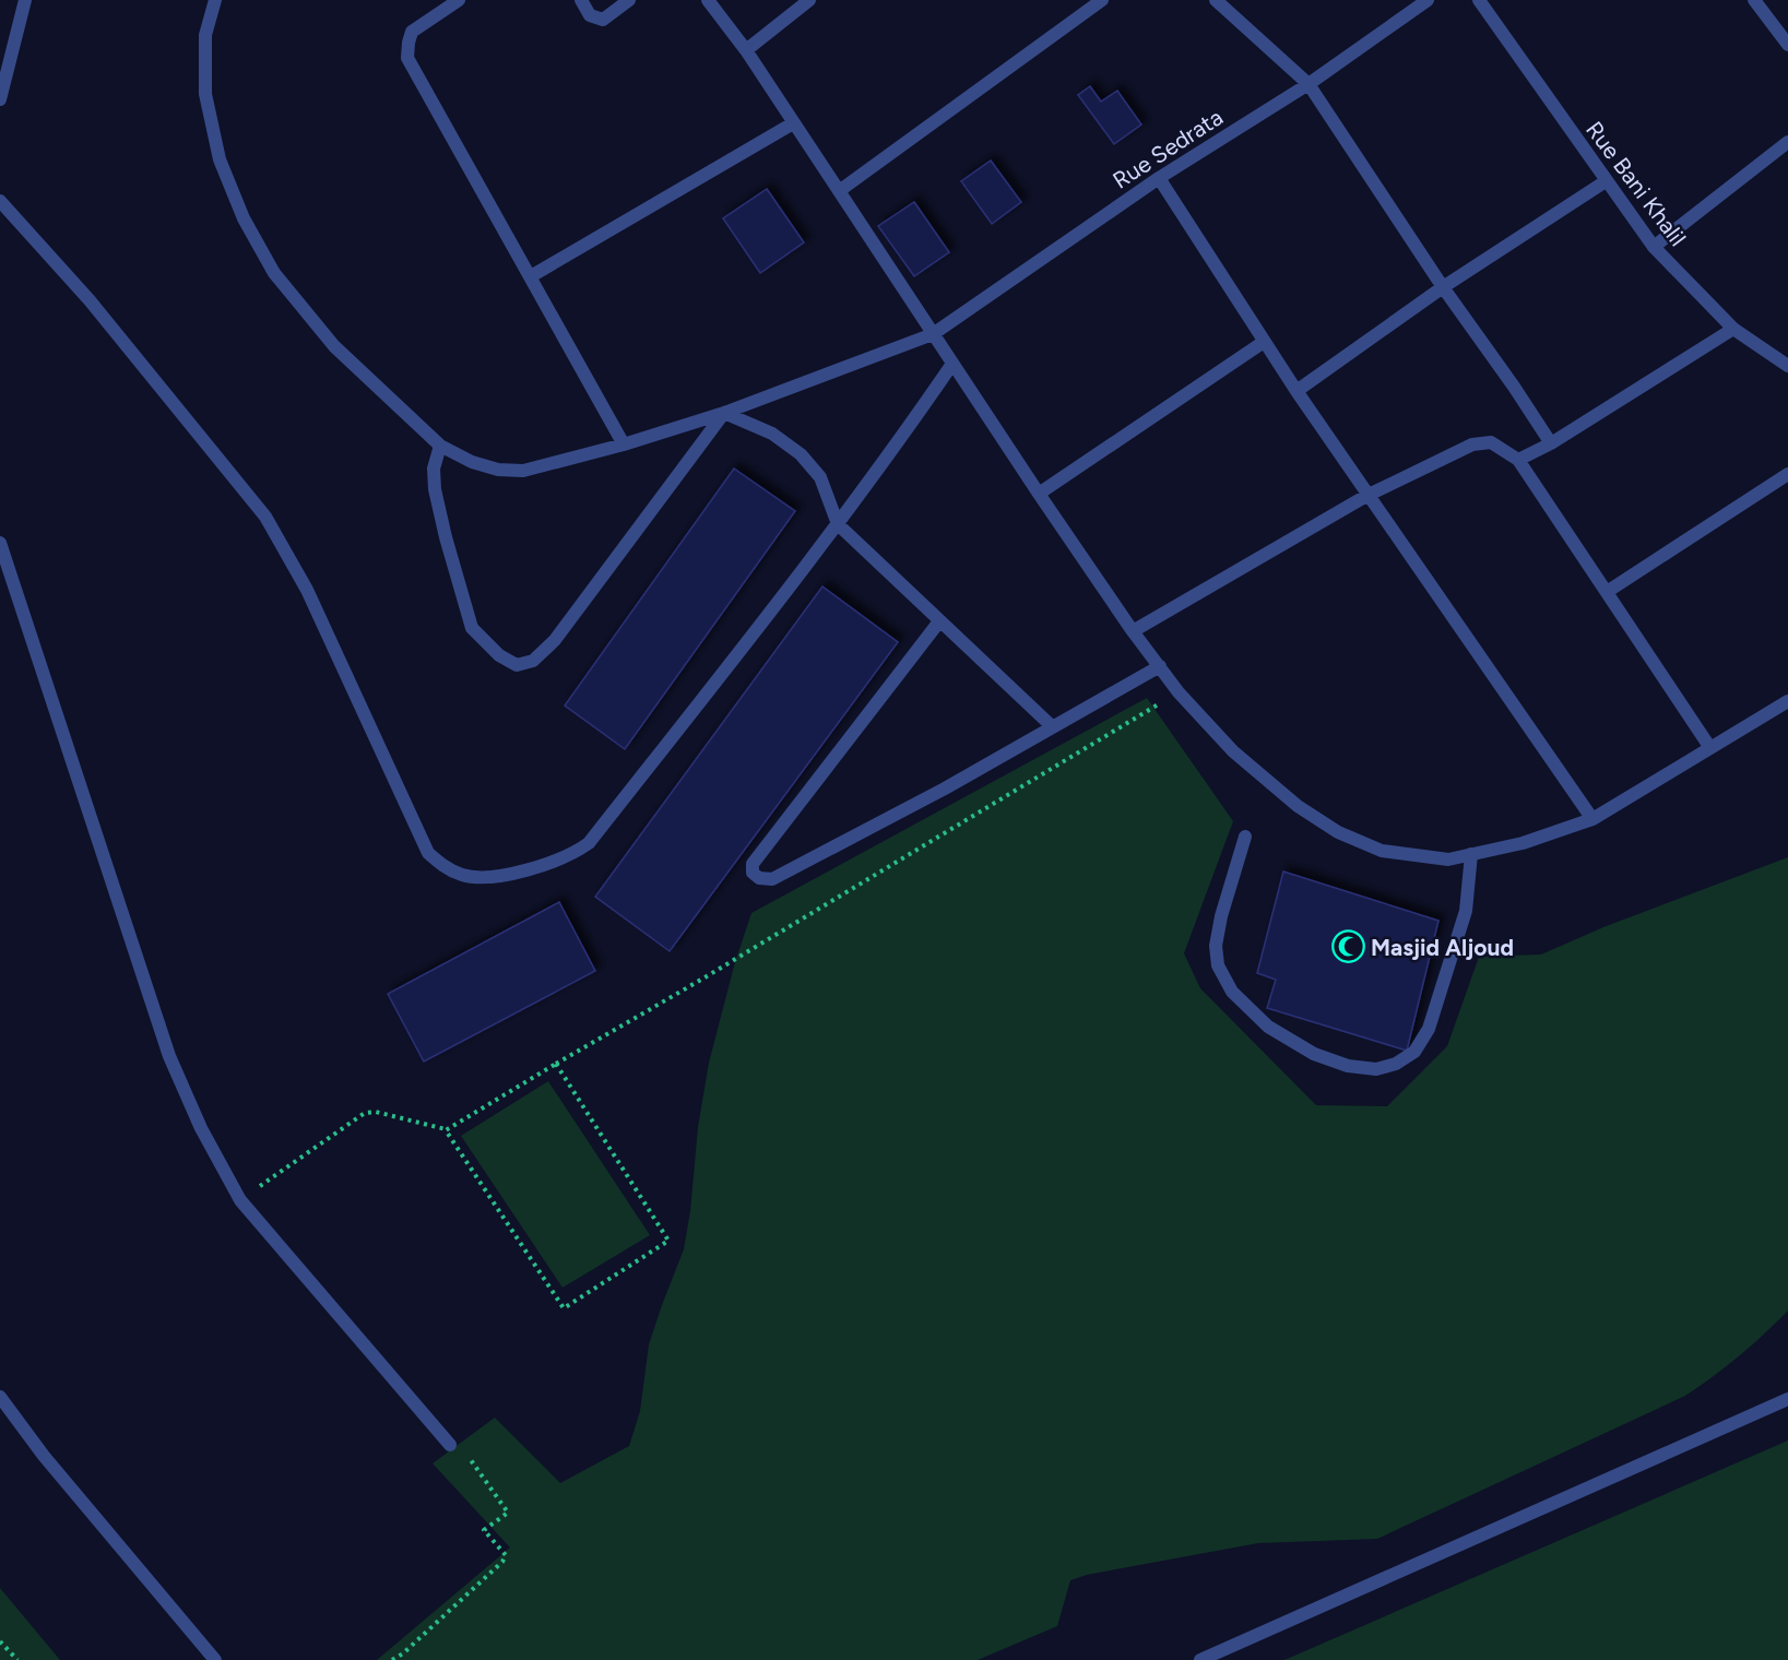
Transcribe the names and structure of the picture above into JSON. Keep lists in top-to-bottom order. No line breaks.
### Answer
{"streets":{"street":["Rue Sedrata","Rue Bani Khalil"]},"places":{"mosque":["Masjid Aljoud"]}}
